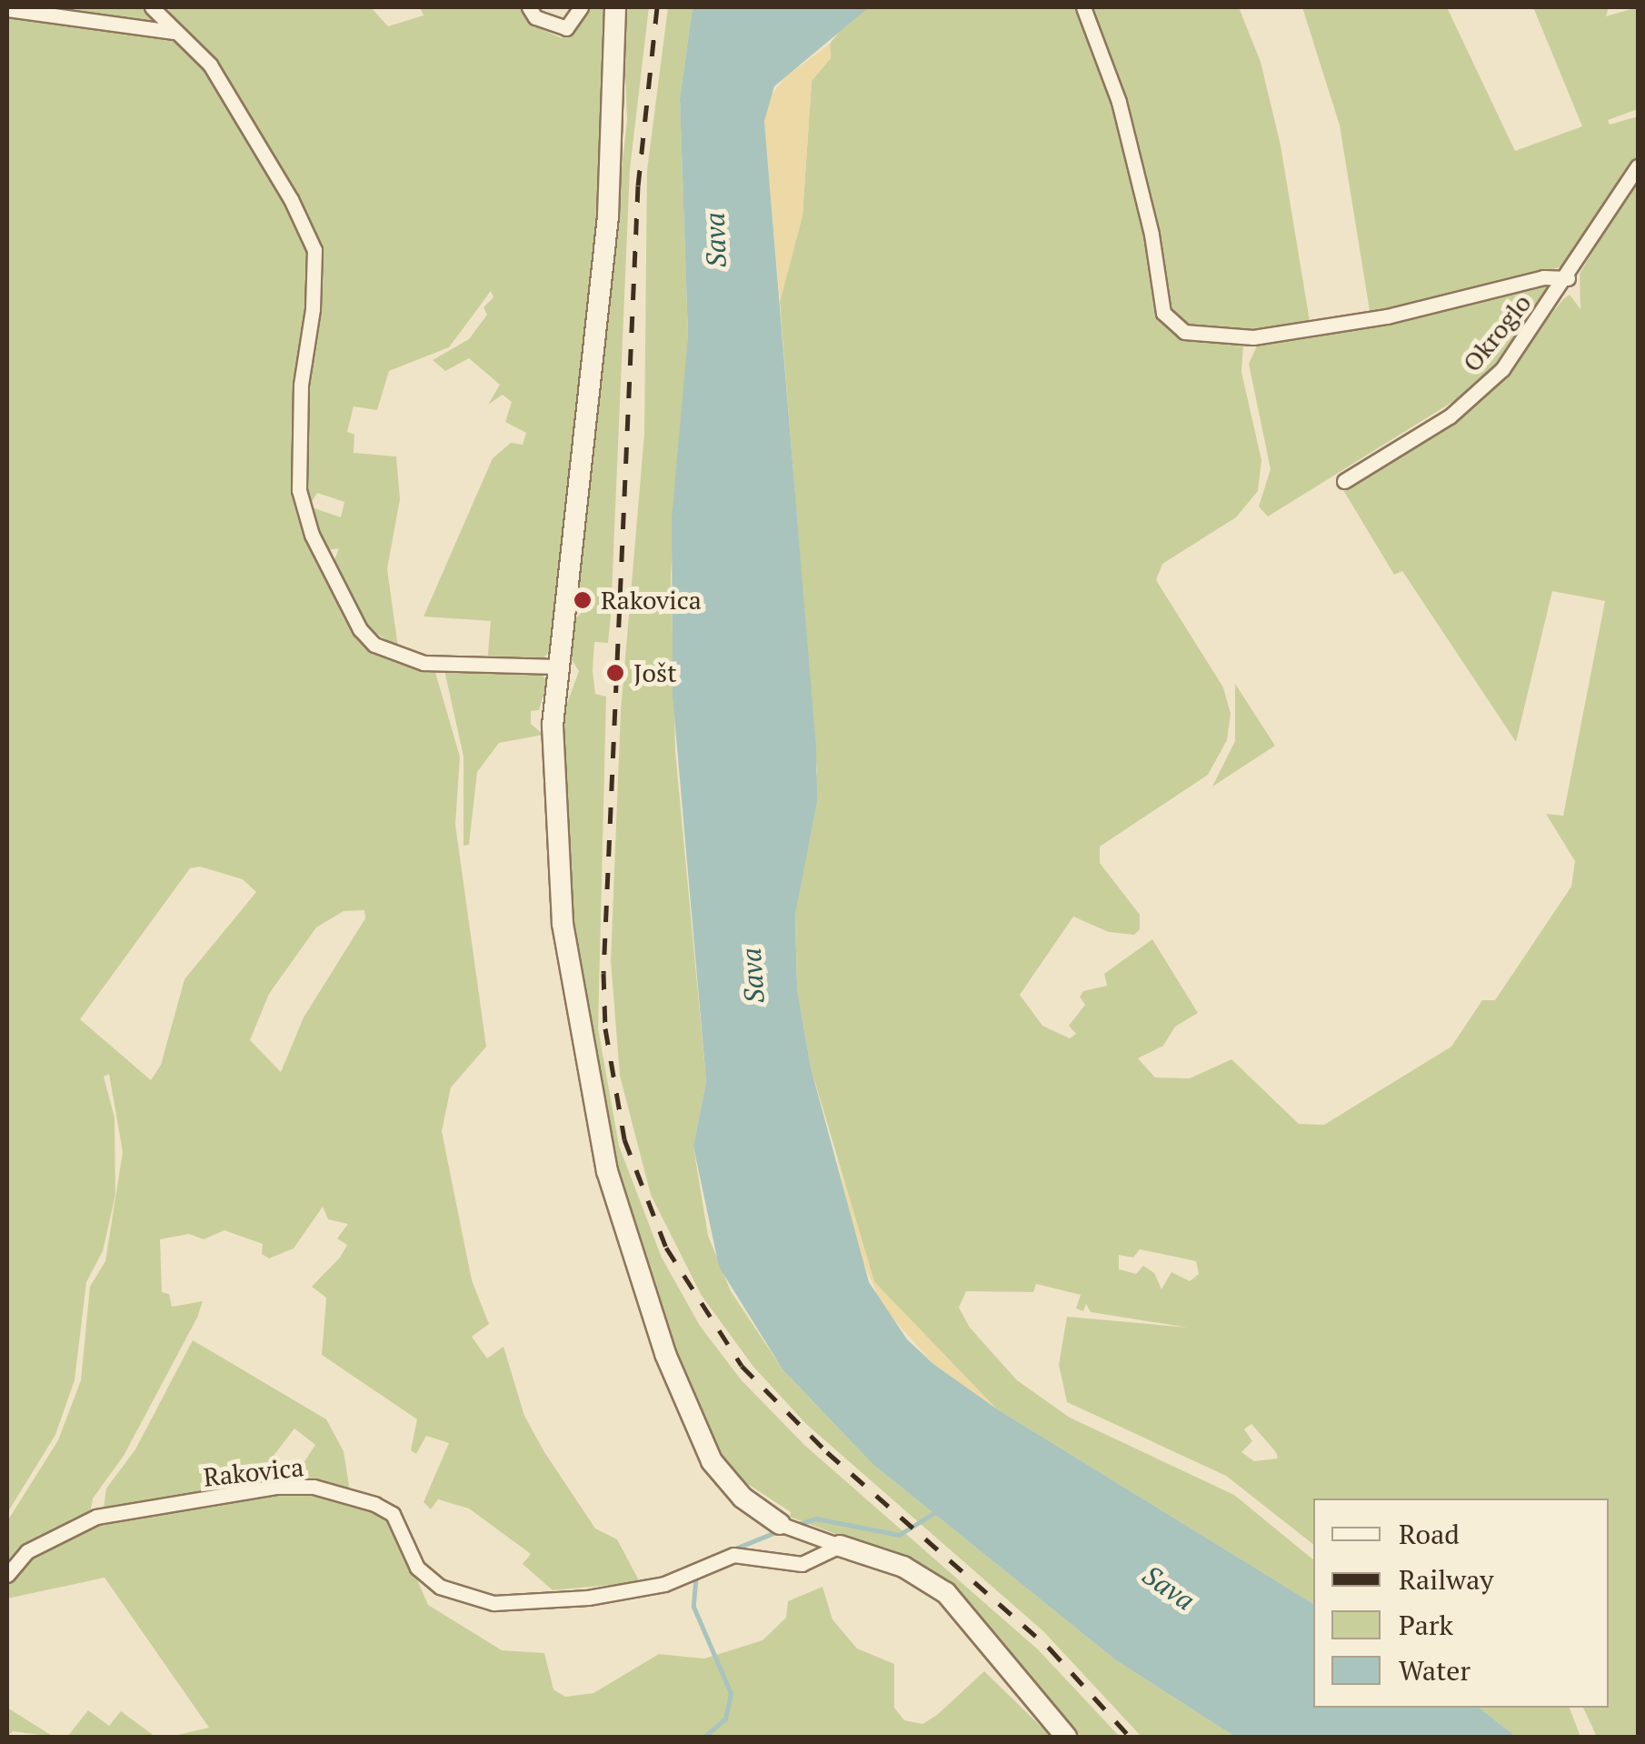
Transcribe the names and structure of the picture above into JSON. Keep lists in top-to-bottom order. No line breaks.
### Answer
{"streets":{"street":["Okroglo","Rakovica"]},"water":["Sava"],"places":["Rakovica","Jošt"],"legend":["Road","Railway","Park","Water"]}
